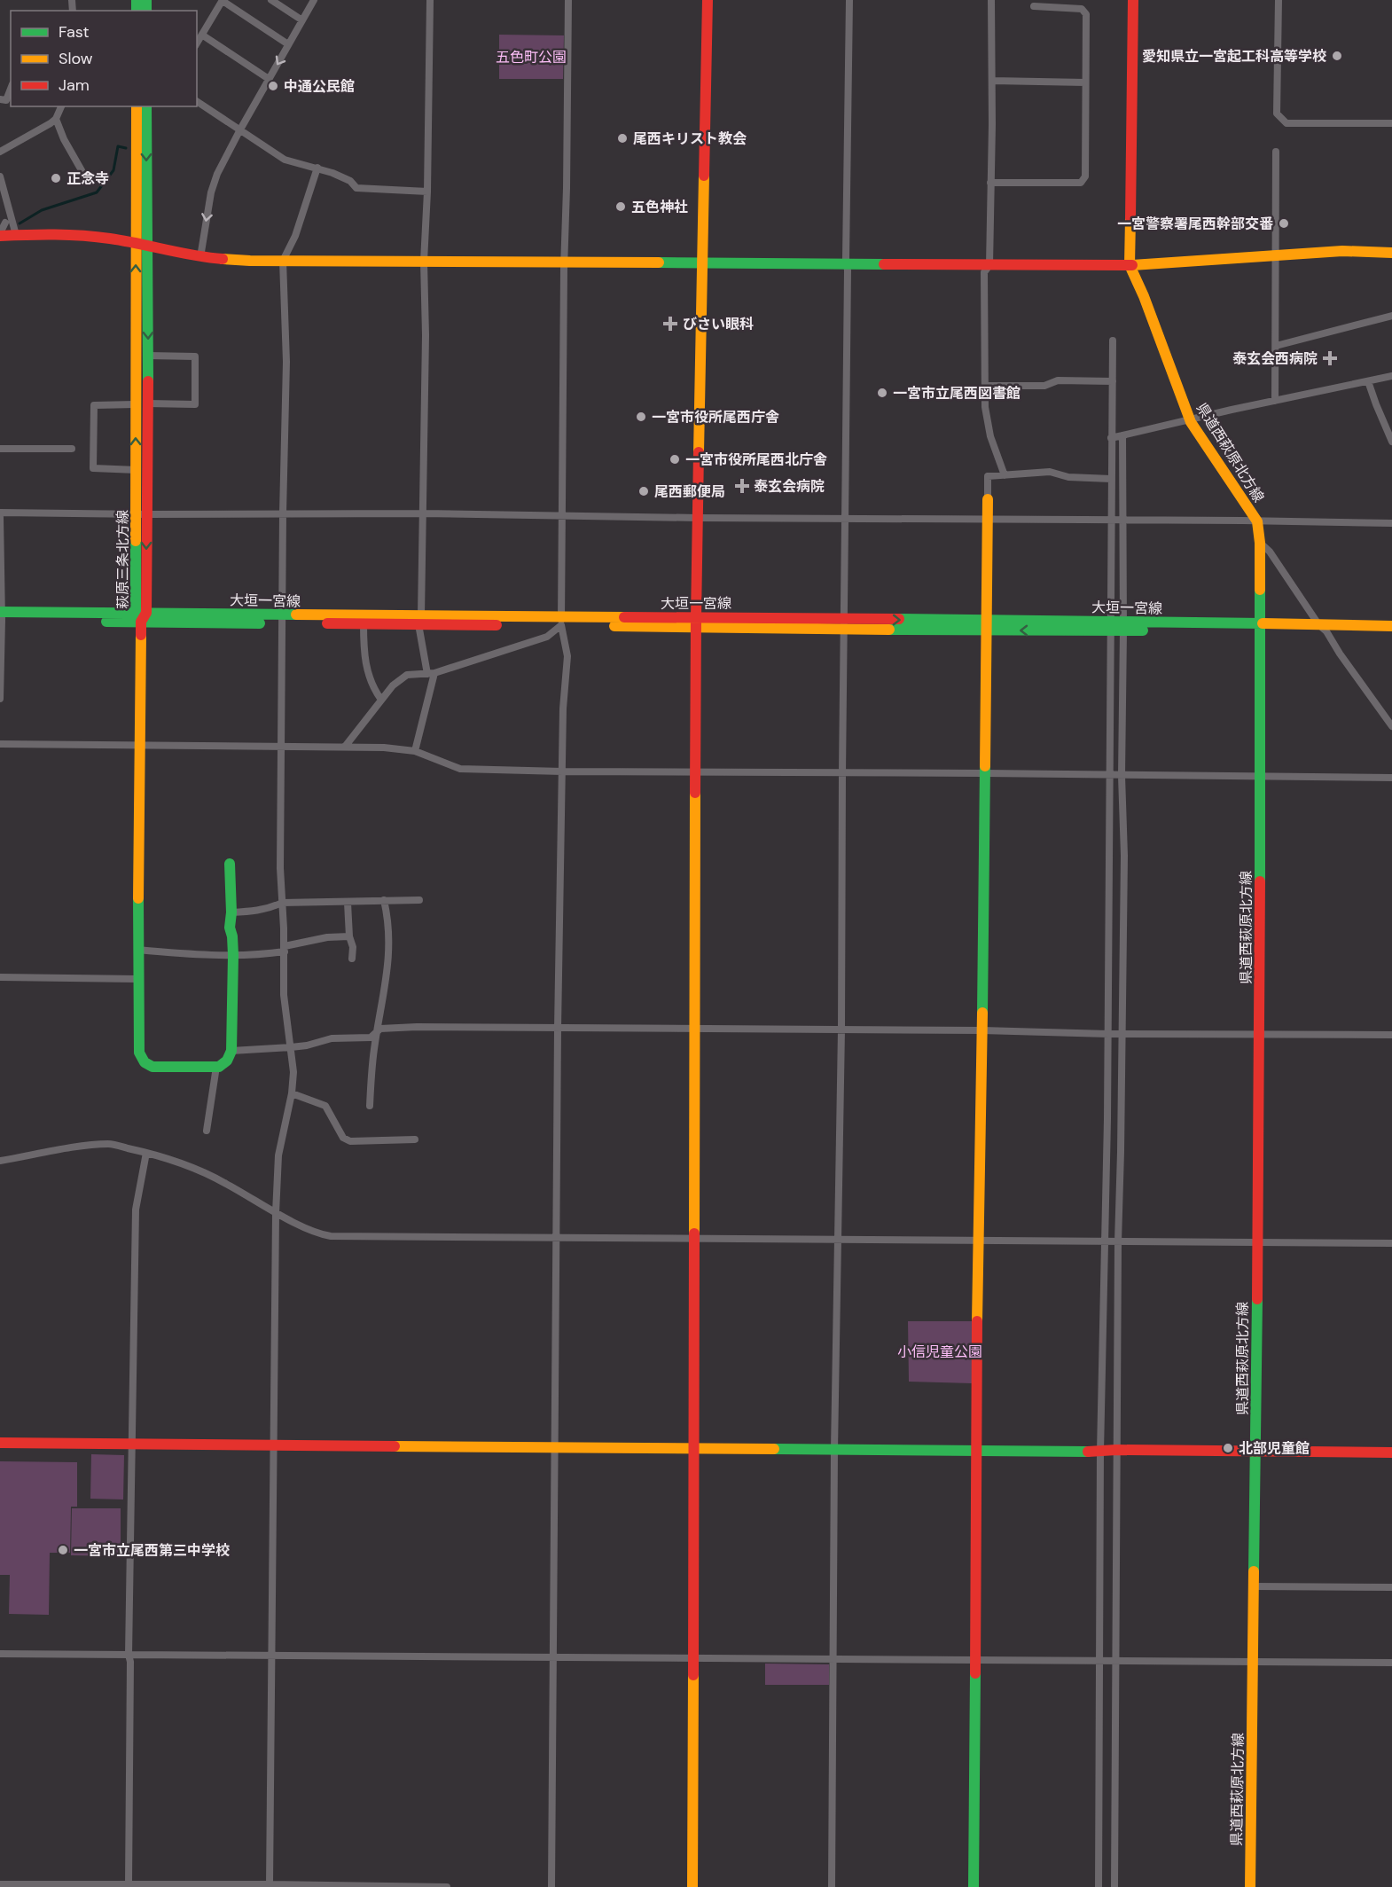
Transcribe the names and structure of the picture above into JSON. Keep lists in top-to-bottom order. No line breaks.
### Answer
{"streets":{"street":["県道西萩原北方線","萩原三条北方線","大垣一宮線"]},"crossings":[["県道西萩原北方線","大垣一宮線"],["萩原三条北方線","大垣一宮線"]],"parks":["五色町公園","小信児童公園"],"places":{"other":["愛知県立一宮起工科高等学校","中通公民館","尾西キリスト教会","正念寺","五色神社","一宮警察署尾西幹部交番","一宮市立尾西図書館","一宮市役所尾西庁舎","一宮市役所尾西北庁舎","尾西郵便局","北部児童館","一宮市立尾西第三中学校"],"health":["びさい眼科","泰玄会西病院","泰玄会病院"]},"legend":["Fast","Slow","Jam"]}
